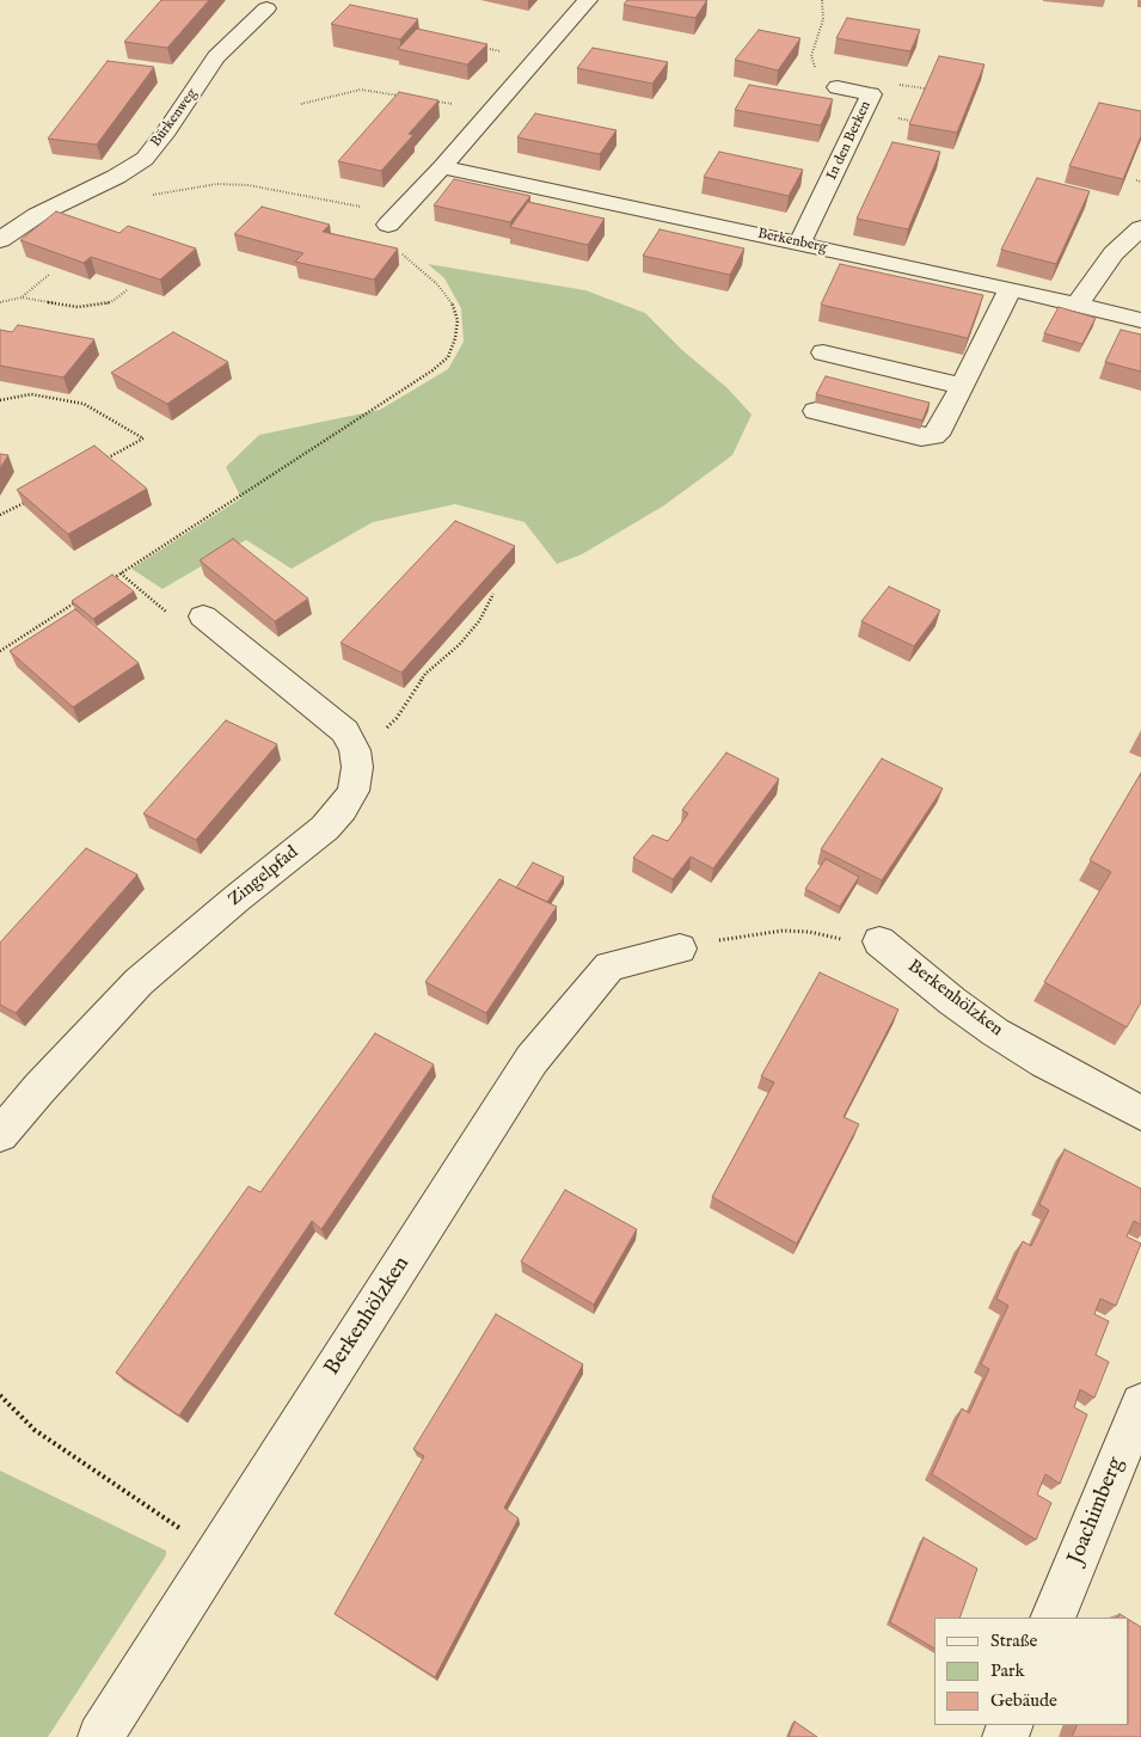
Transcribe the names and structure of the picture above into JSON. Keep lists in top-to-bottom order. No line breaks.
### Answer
{"streets":{"street":["Bürkenweg","In den Berken","Berkenberg","Zingelpfad","Berkenhölzken","Joachimberg"]},"crossings":[["In den Berken","Berkenberg"]],"legend":["Straße","Park","Gebäude"]}
